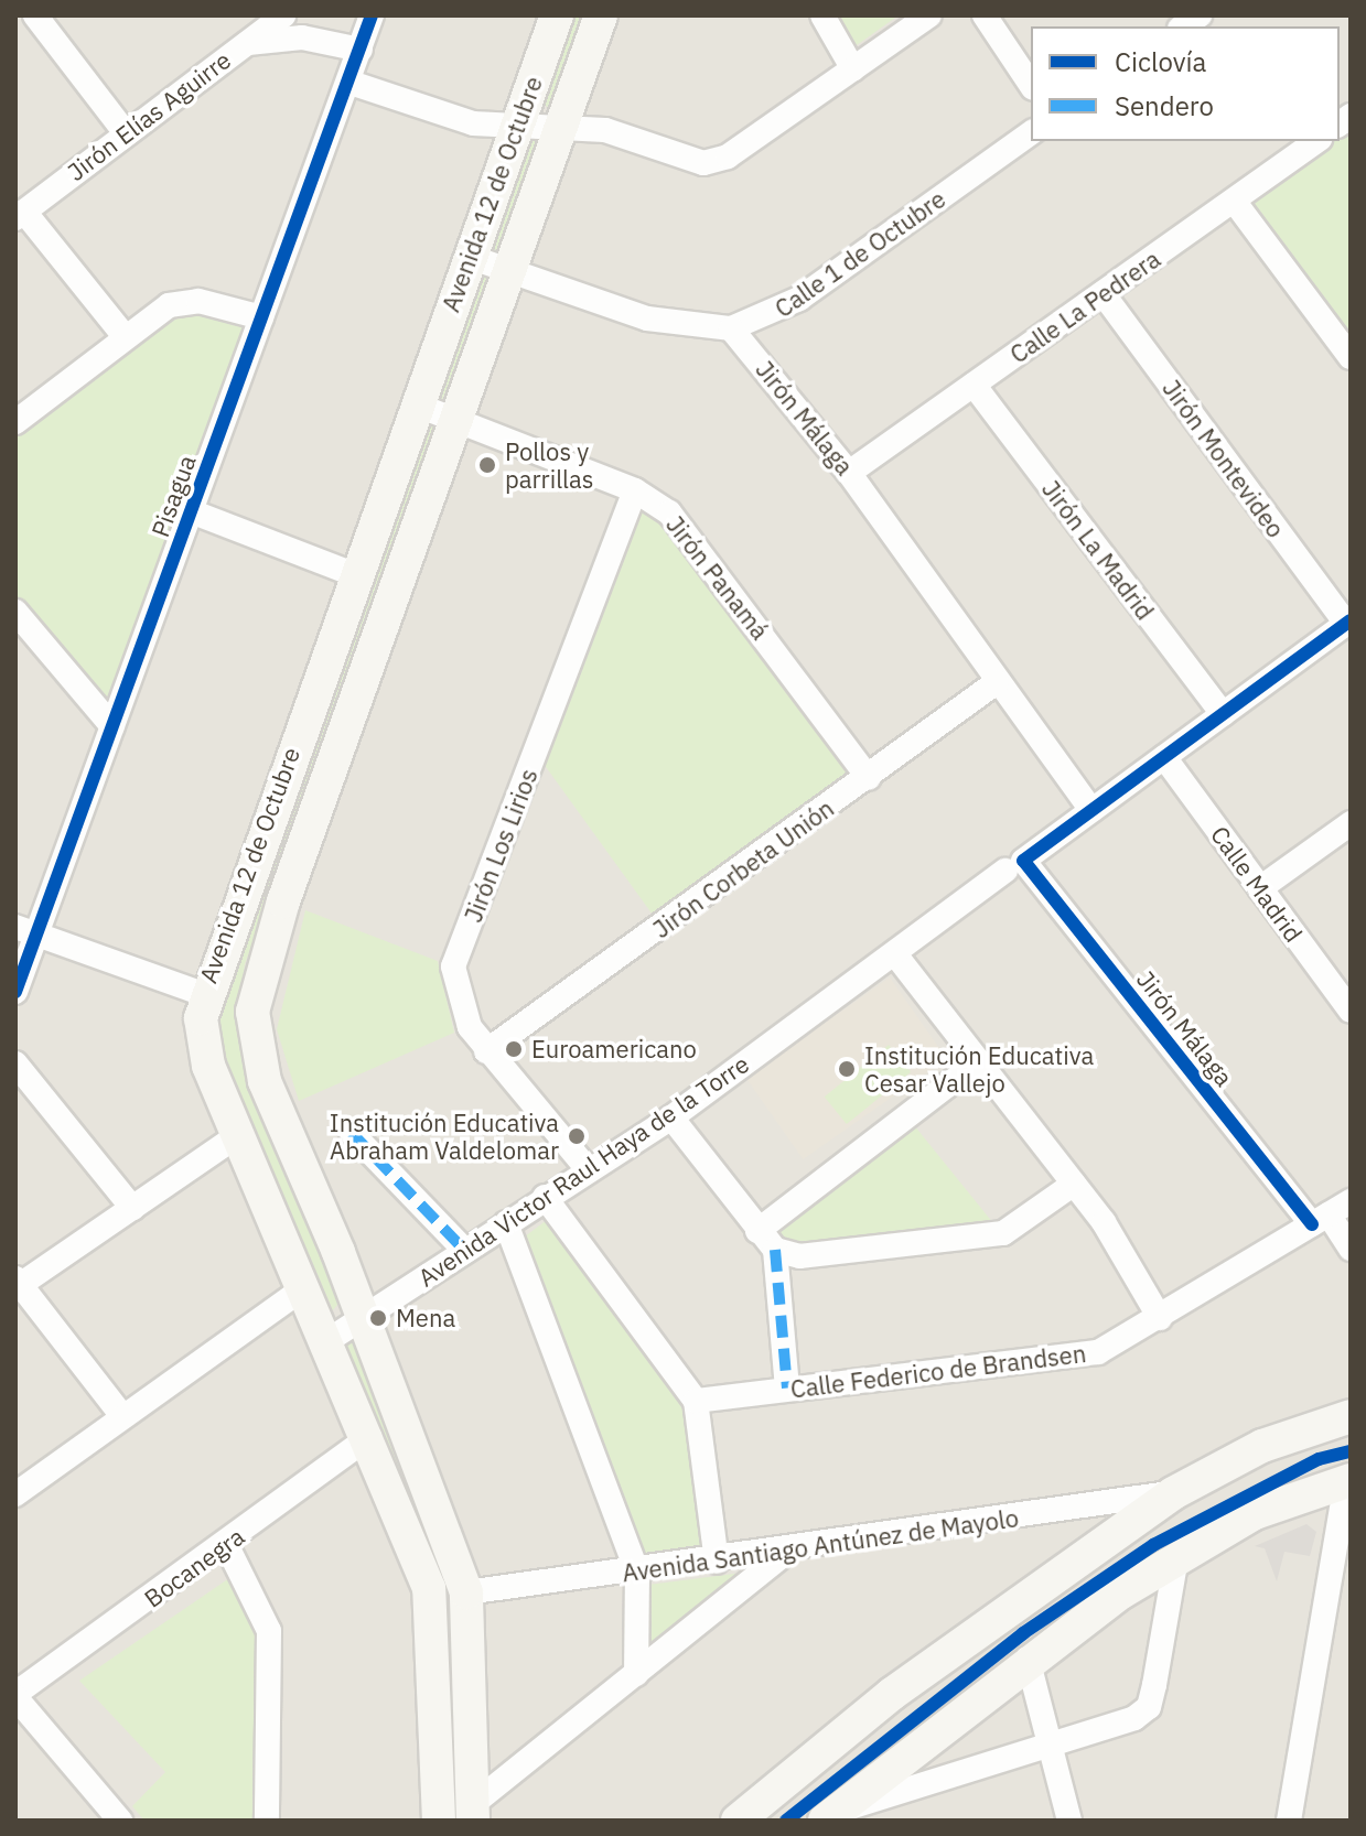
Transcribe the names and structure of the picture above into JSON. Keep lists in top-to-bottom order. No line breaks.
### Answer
{"streets":{"main road":["Avenida 12 de Octubre","Avenida Santiago Antúnez de Mayolo"],"street":["Jirón Elías Aguirre","Calle 1 de Octubre","Calle La Pedrera","Jirón Málaga","Jirón Montevideo","Pisagua","Jirón La Madrid","Jirón Panamá","Jirón Los Lirios","Jirón Corbeta Unión","Calle Madrid","Avenida Victor Raul Haya de la Torre","Calle Federico de Brandsen","Bocanegra"]},"crossings":[["Avenida 12 de Octubre","Calle 1 de Octubre"],["Avenida 12 de Octubre","Jirón Panamá"],["Avenida 12 de Octubre","Avenida Victor Raul Haya de la Torre"],["Avenida 12 de Octubre","Avenida Santiago Antúnez de Mayolo"],["Avenida 12 de Octubre","Bocanegra"],["Calle 1 de Octubre","Jirón Málaga"],["Calle La Pedrera","Jirón Málaga"],["Calle La Pedrera","Jirón Montevideo"],["Calle La Pedrera","Jirón La Madrid"],["Jirón Málaga","Jirón Corbeta Unión"],["Jirón Málaga","Avenida Victor Raul Haya de la Torre"],["Jirón Málaga","Calle Federico de Brandsen"],["Jirón Montevideo","Avenida Victor Raul Haya de la Torre"],["Jirón La Madrid","Avenida Victor Raul Haya de la Torre"],["Jirón Panamá","Jirón Los Lirios"],["Jirón Panamá","Jirón Corbeta Unión"],["Jirón Los Lirios","Jirón Corbeta Unión"],["Jirón Los Lirios","Avenida Victor Raul Haya de la Torre"],["Calle Madrid","Avenida Victor Raul Haya de la Torre"]],"places":["Pollos y parrillas","Euroamericano","Institución Educativa Cesar Vallejo","Institución Educativa Abraham Valdelomar","Mena"],"legend":["Ciclovía","Sendero"]}
